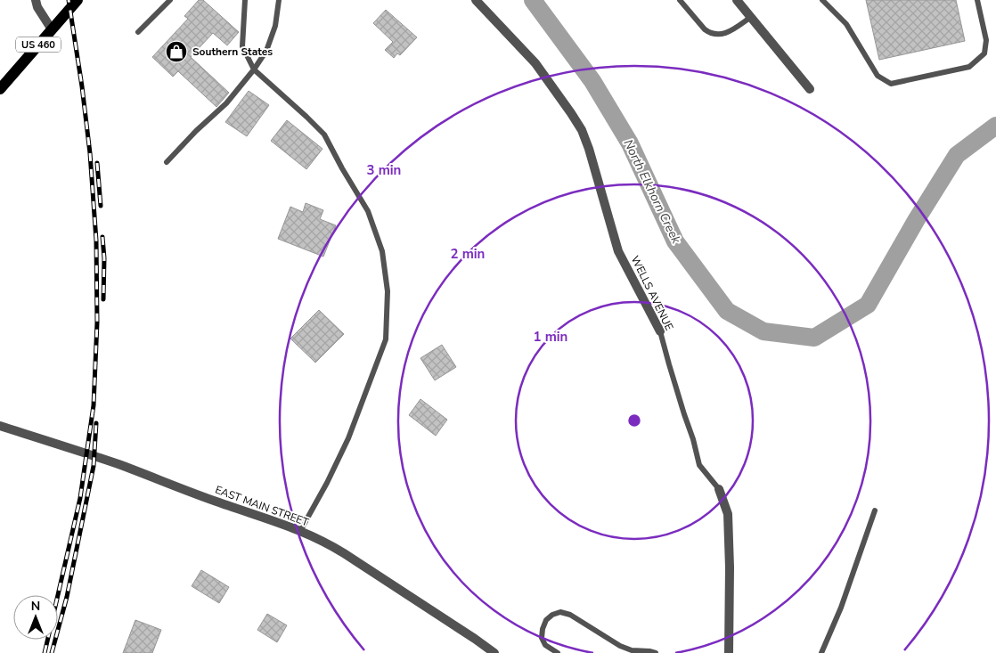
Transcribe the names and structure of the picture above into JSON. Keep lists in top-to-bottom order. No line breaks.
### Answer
{"streets":{"main road":["US 460"],"street":["WELLS AVENUE","EAST MAIN STREET"]},"water":["North Elkhorn Creek"],"places":{"shop":["Southern States"]},"north":"top","rings":["3 min","2 min","1 min"]}
